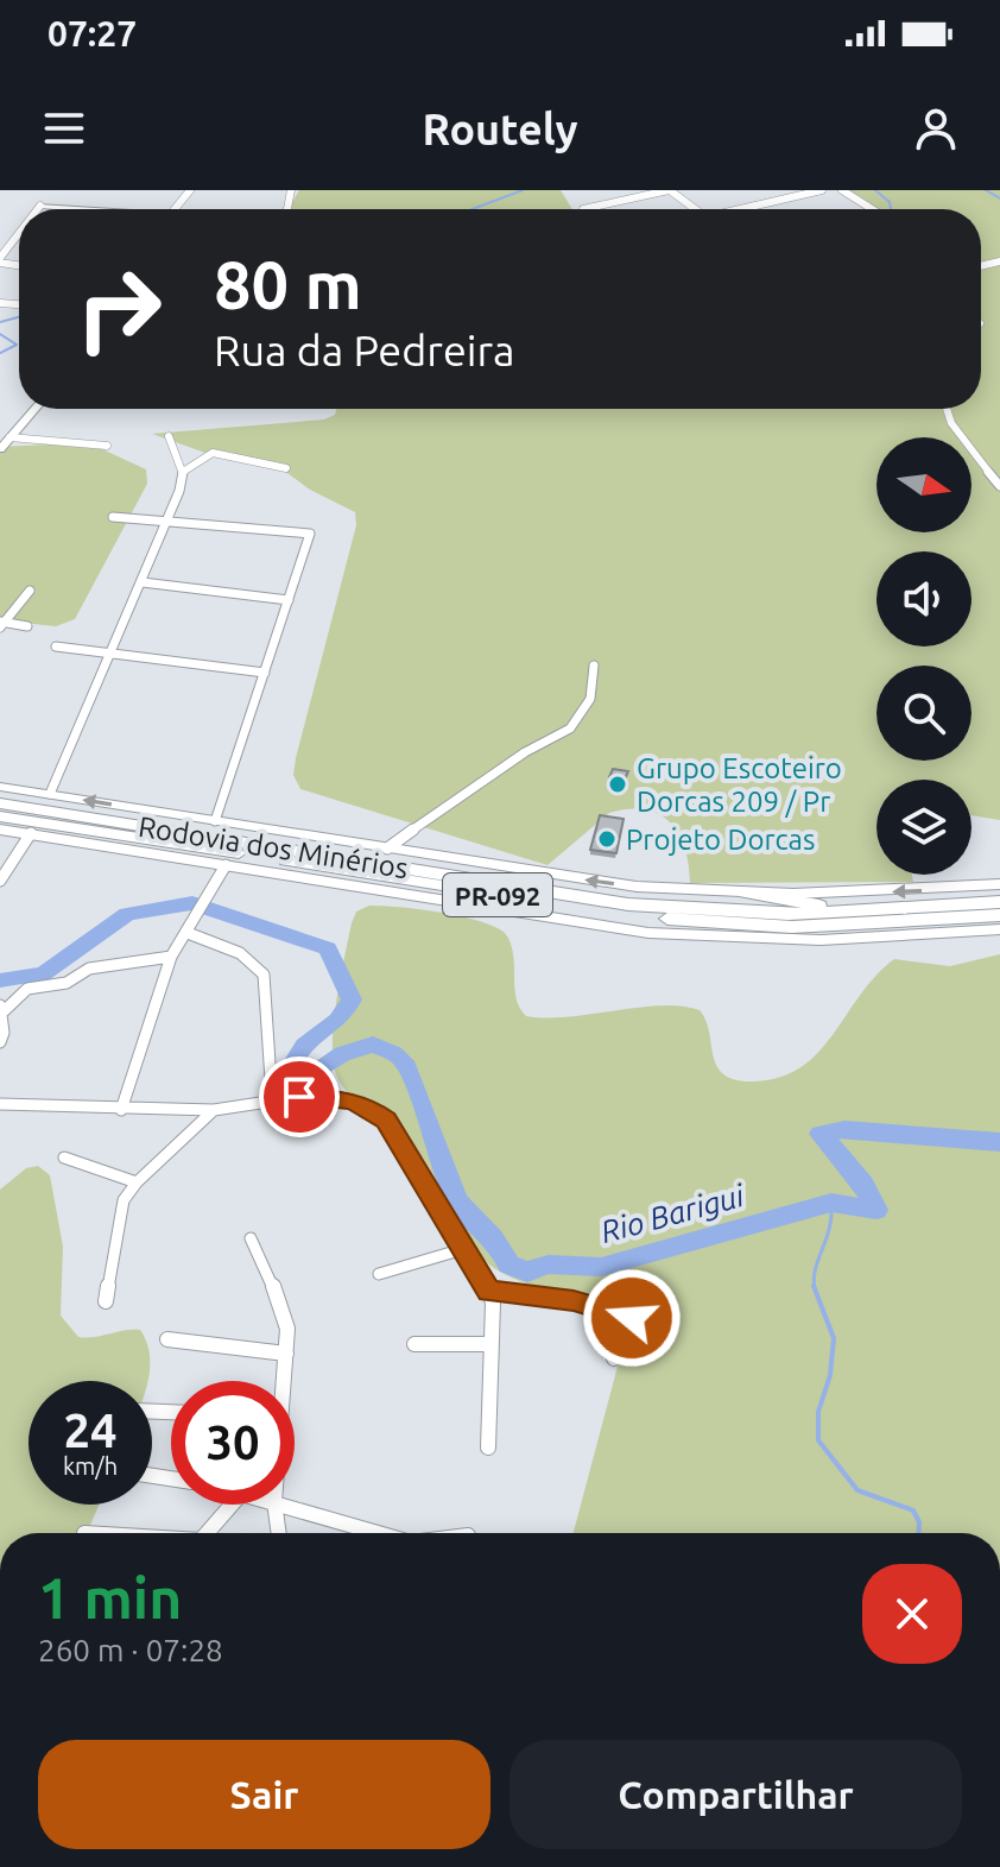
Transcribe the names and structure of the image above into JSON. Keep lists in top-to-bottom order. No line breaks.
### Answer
{"streets":{"main road":["Rodovia dos Minérios","PR-092"]},"water":["Rio Barigui"],"places":["Grupo Escoteiro Dorcas 209 / Pr","Projeto Dorcas"],"north":"right","page":{"status":"07:27","header":"Routely","turn":["80 m","Rua da Pedreira"],"speed":"24 km/h","limit":"30","heading":["1 min","260 m · 07:28"],"buttons":["Sair","Compartilhar"]}}
